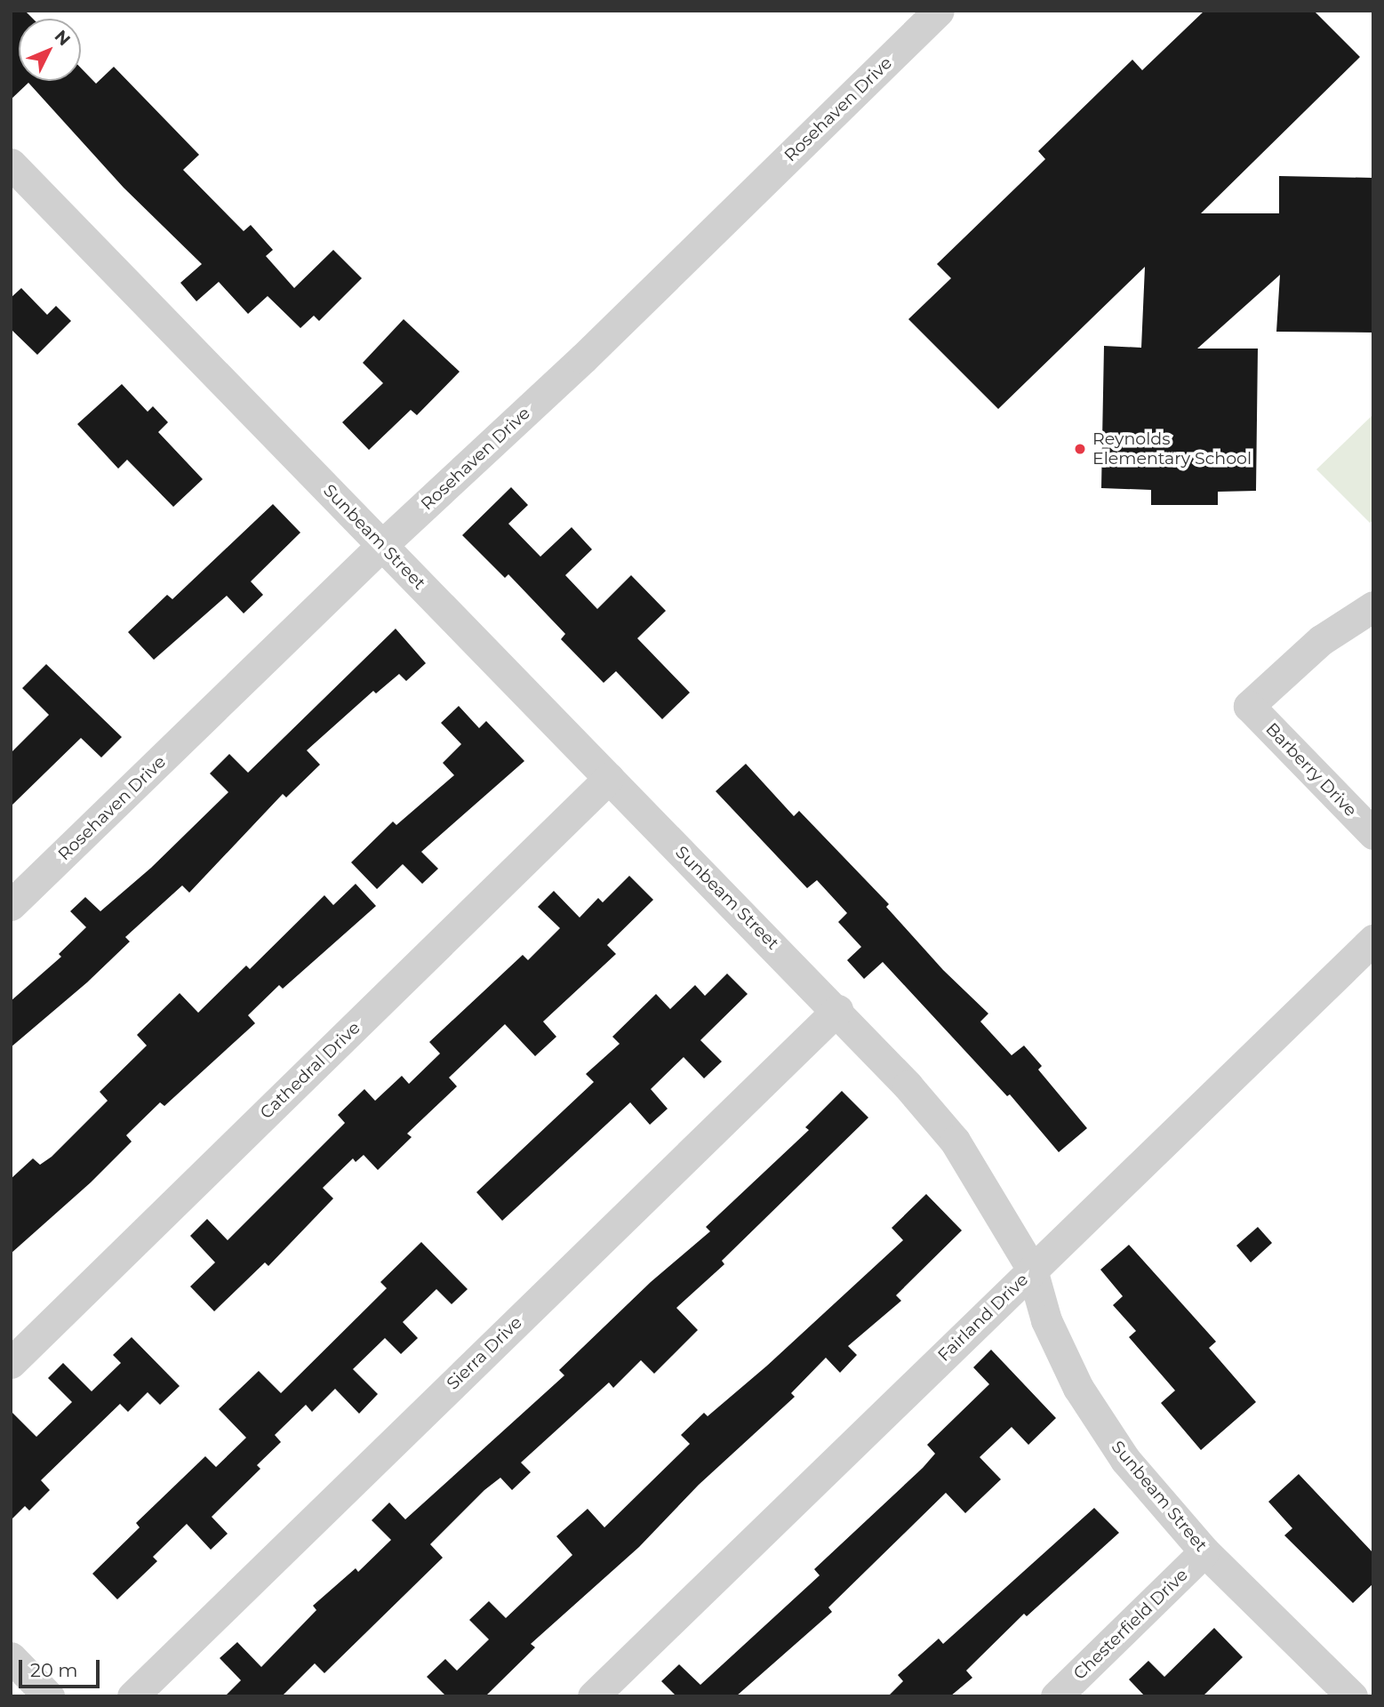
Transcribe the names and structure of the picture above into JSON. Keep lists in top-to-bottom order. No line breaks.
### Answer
{"streets":{"street":["Rosehaven Drive","Sunbeam Street","Barberry Drive","Cathedral Drive","Fairland Drive","Sierra Drive","Chesterfield Drive"]},"crossings":[["Rosehaven Drive","Sunbeam Street"],["Sunbeam Street","Cathedral Drive"],["Sunbeam Street","Fairland Drive"],["Sunbeam Street","Sierra Drive"],["Sunbeam Street","Chesterfield Drive"]],"places":["Reynolds Elementary School"],"scale_bar":"20 m","north":"top right"}
